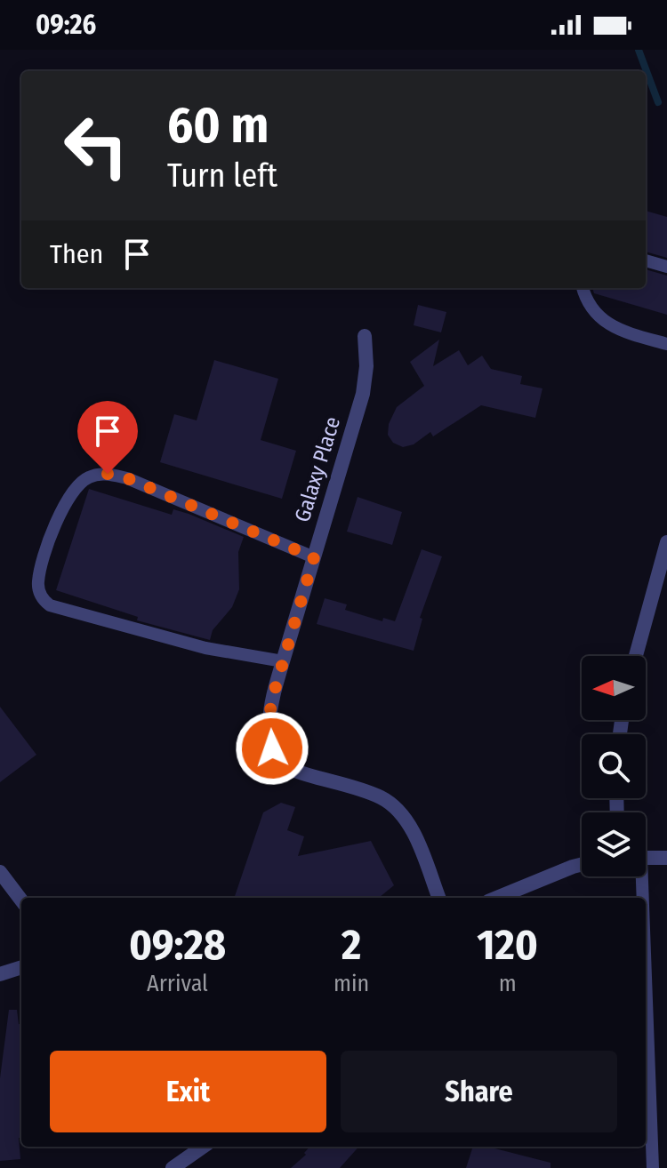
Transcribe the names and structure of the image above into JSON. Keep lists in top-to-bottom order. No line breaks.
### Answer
{"streets":{"street":["Galaxy Place"]},"north":"left","page":{"status":"09:26","turn":["60 m","Turn left"],"then":"Then","eta":["09:28","Arrival","2","min","120","m"],"buttons":["Exit","Share"]}}
